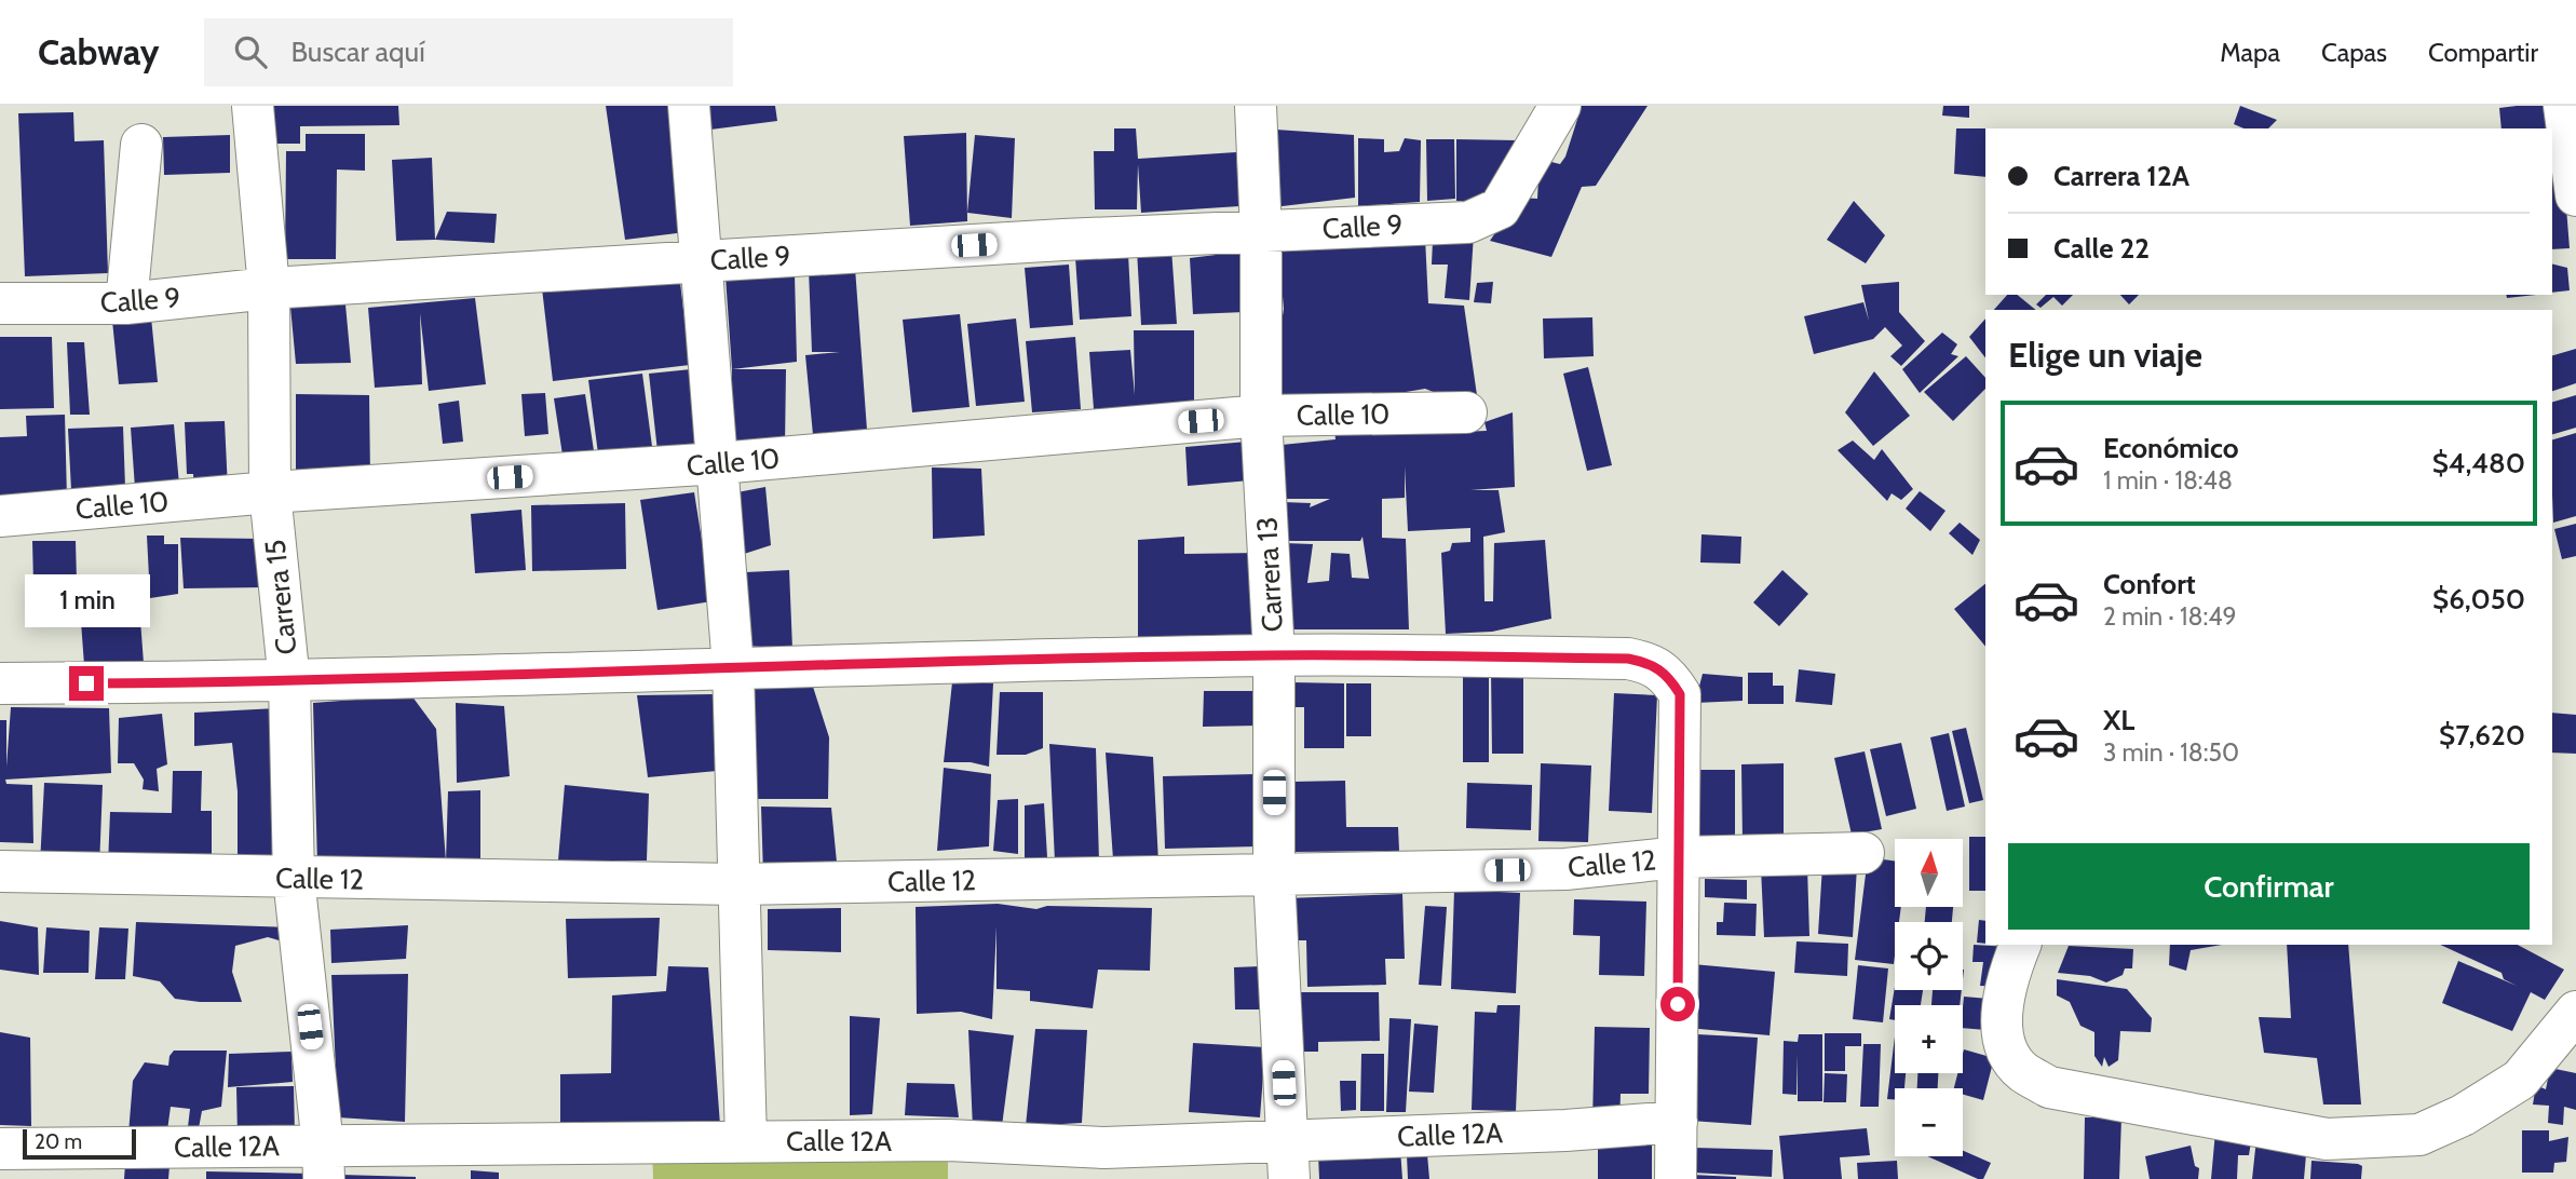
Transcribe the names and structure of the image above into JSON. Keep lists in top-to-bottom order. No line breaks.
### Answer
{"streets":{"street":["Calle 9","Calle 10","Carrera 13","Carrera 15","Calle 12","Calle 12A"]},"crossings":[["Calle 9","Carrera 13"],["Calle 9","Carrera 15"],["Calle 10","Carrera 13"],["Calle 10","Carrera 15"],["Carrera 13","Calle 12"],["Carrera 13","Calle 12A"],["Carrera 15","Calle 12"],["Carrera 15","Calle 12A"]],"scale_bar":"20 m","north":"top","page":{"header":"Cabway","search":"Buscar aquí","nav":["Mapa","Capas","Compartir"],"banner":["Carrera 12A","Calle 22"],"heading":"Elige un viaje","list":[{"name":"Económico","note":"1 min · 18:48","value":"$4,480"},{"name":"Confort","note":"2 min · 18:49","value":"$6,050"},{"name":"XL","note":"3 min · 18:50","value":"$7,620"}],"bubble":"1 min","buttons":"Confirmar","map_buttons":["+","−"],"scale":"20 m"}}
